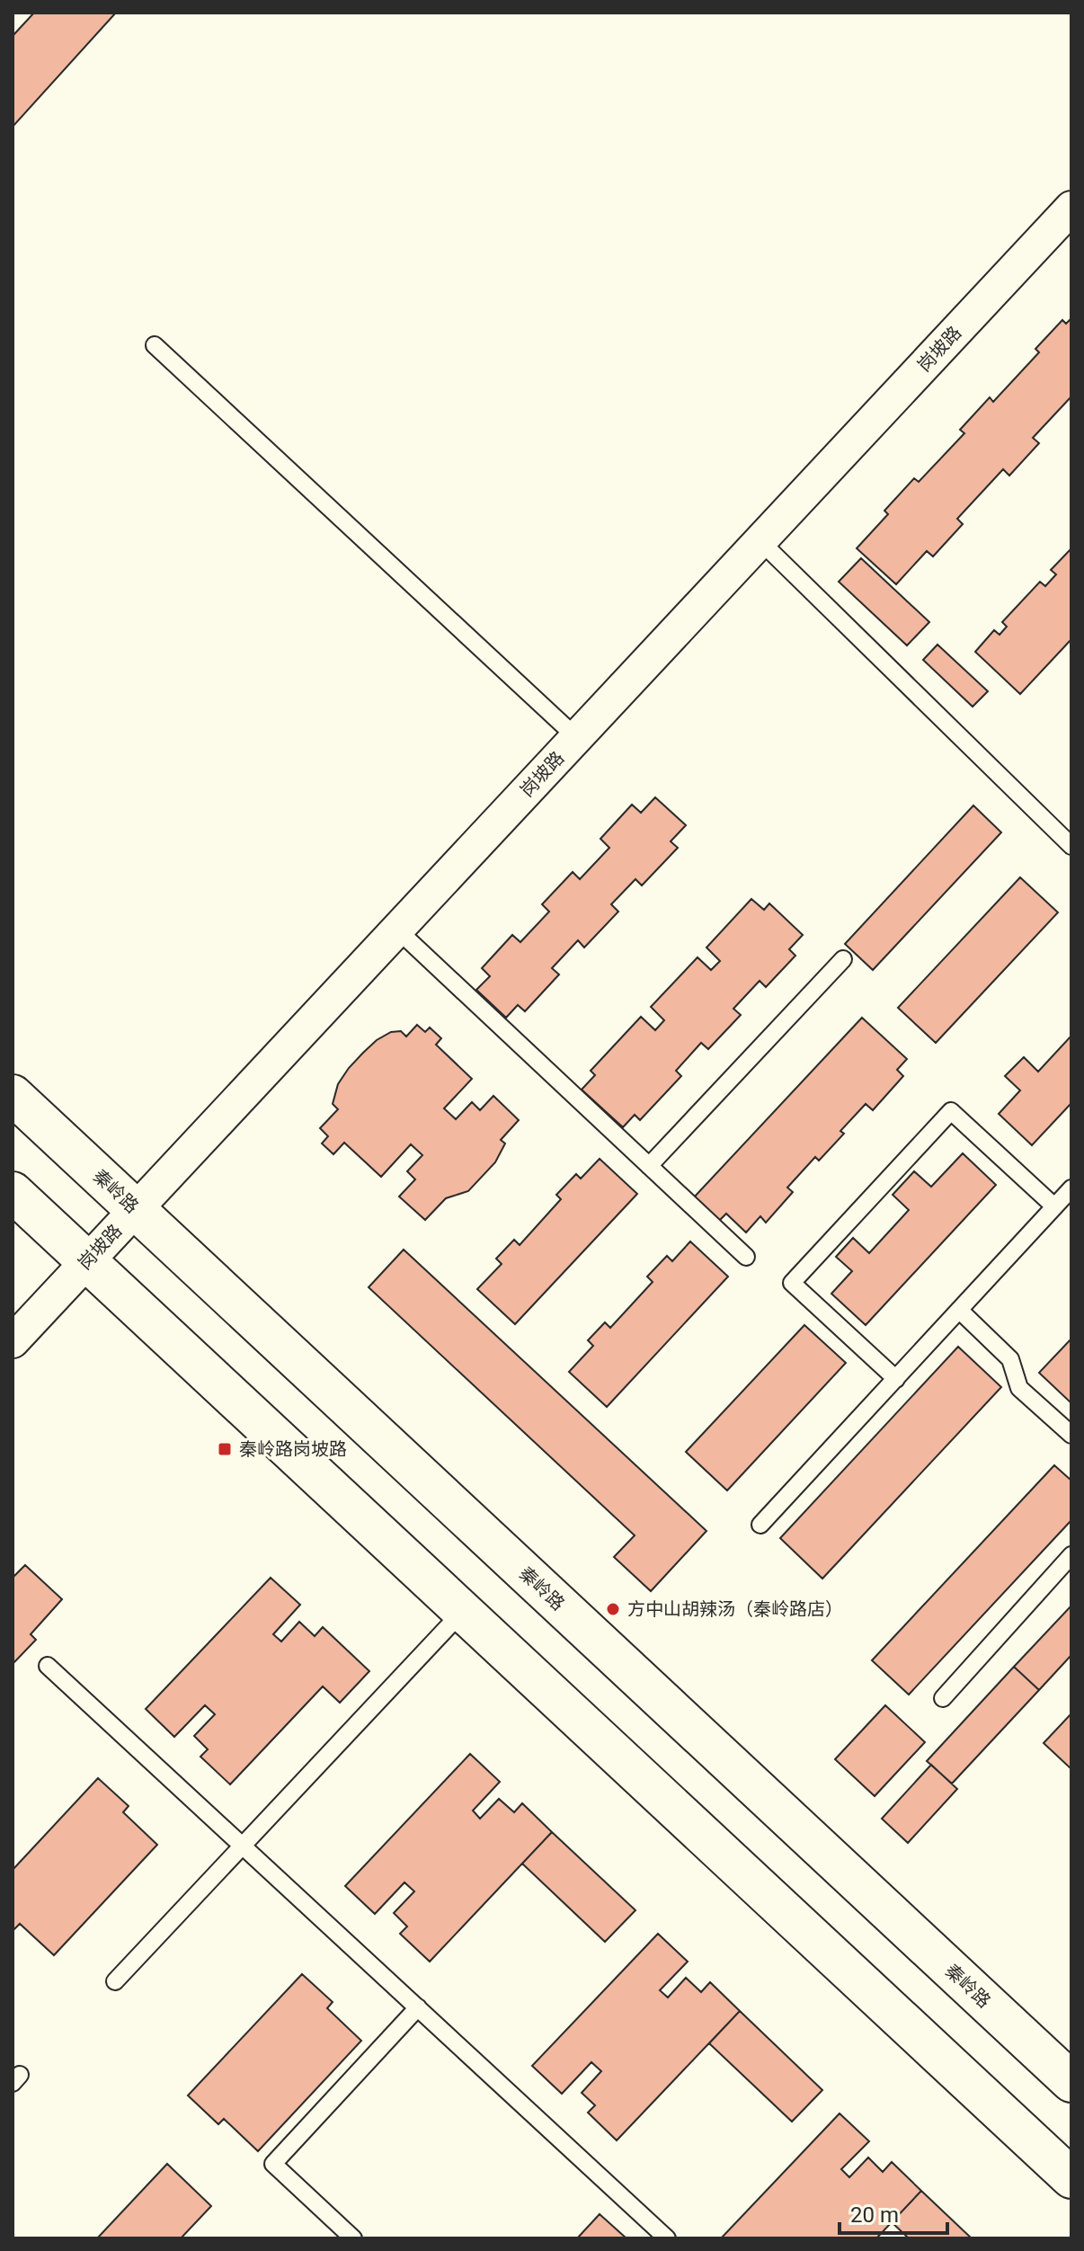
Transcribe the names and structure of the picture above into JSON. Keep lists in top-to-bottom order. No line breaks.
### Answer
{"streets":{"main road":["秦岭路"],"street":["岗坡路"]},"crossings":[["岗坡路","秦岭路"]],"places":{"transit":["秦岭路岗坡路"],"other":["方中山胡辣汤（秦岭路店）"]},"scale_bar":"20 m"}
